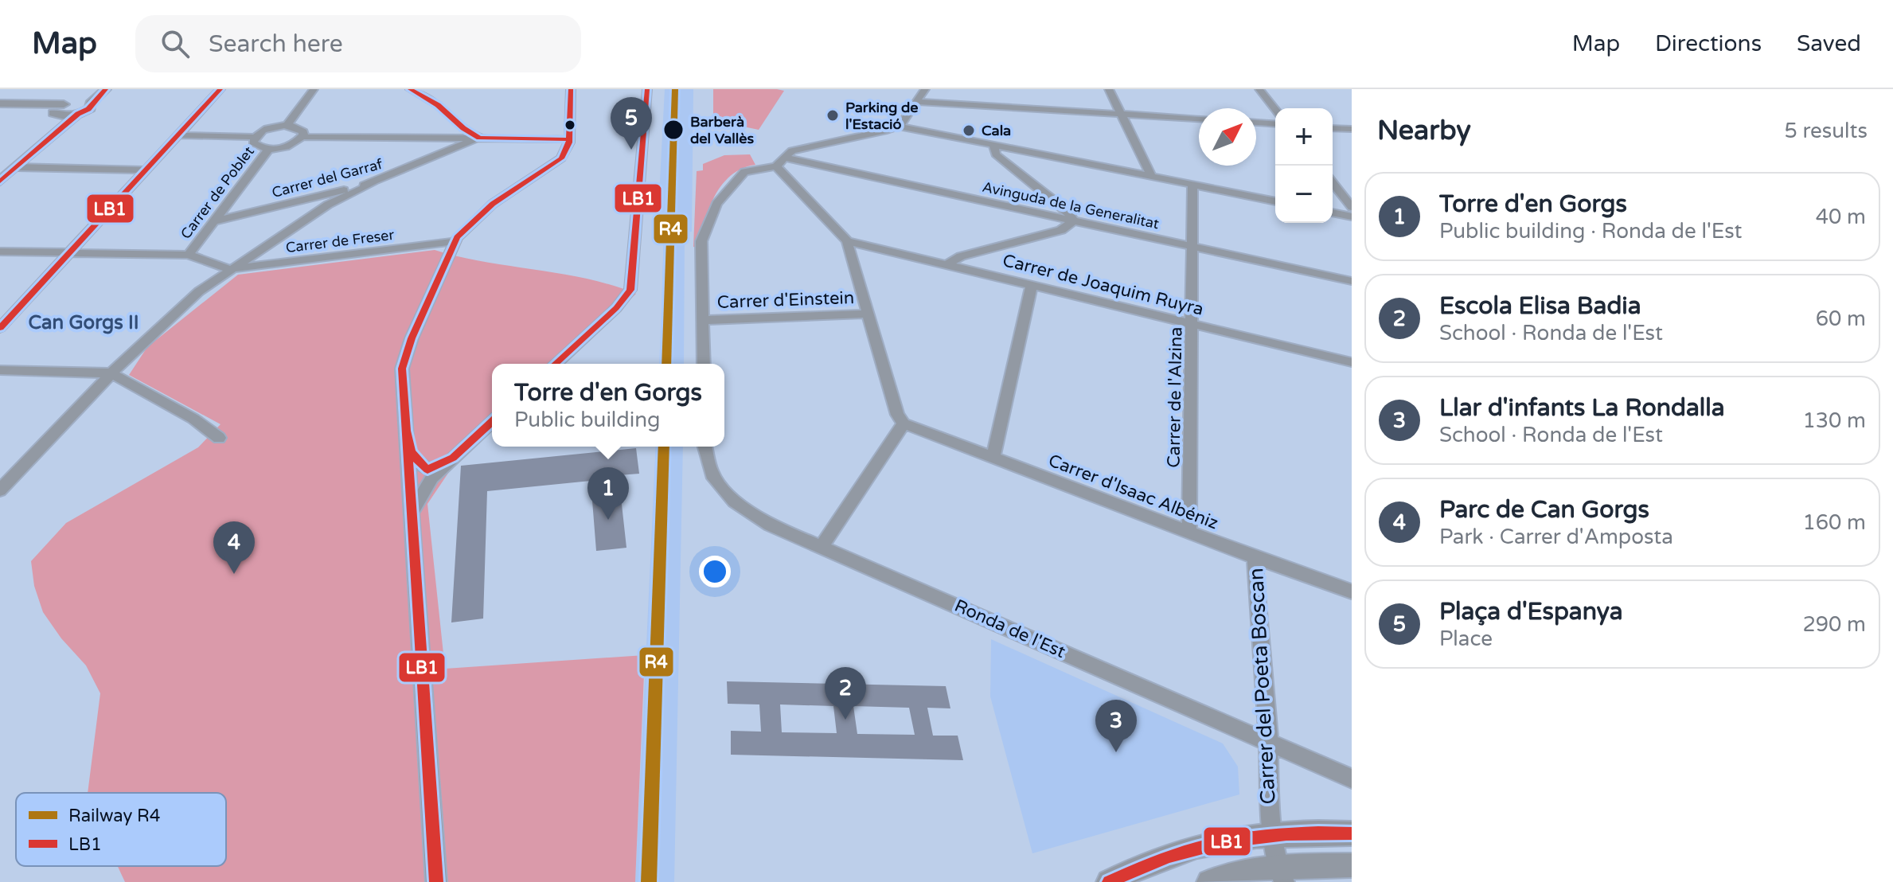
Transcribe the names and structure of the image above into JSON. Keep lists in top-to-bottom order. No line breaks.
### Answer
{"streets":{"street":["Carrer del Garraf","Carrer de Poblet","Avinguda de la Generalitat","Carrer de Freser","Carrer de Joaquim Ruyra","Carrer d'Einstein","Carrer de l'Alzina","Carrer d'Isaac Albéniz","Ronda de l'Est","Carrer del Poeta Boscan"]},"crossings":[["Carrer del Garraf","Carrer de Poblet"],["Avinguda de la Generalitat","Carrer de l'Alzina"],["Carrer de Joaquim Ruyra","Carrer de l'Alzina"],["Carrer de l'Alzina","Carrer d'Isaac Albéniz"],["Carrer d'Isaac Albéniz","Carrer del Poeta Boscan"],["Ronda de l'Est","Carrer del Poeta Boscan"]],"districts":["Can Gorgs II"],"places":["Parking de l'Estació","Barberà del Vallès","Cala"],"lines":["rail line R4","transit line LB1"],"legend":["Railway R4","LB1"],"north":"top right","page":{"header":"Map","search":"Search here","nav":["Map","Directions","Saved"],"heading":["Nearby","5 results"],"pins":["5","1","4","2","3"],"map_buttons":["+","−"],"list":[{"mark":"1","name":"Torre d'en Gorgs","note":"Public building · Ronda de l'Est","value":"40 m"},{"mark":"2","name":"Escola Elisa Badia","note":"School · Ronda de l'Est","value":"60 m"},{"mark":"3","name":"Llar d'infants La Rondalla","note":"School · Ronda de l'Est","value":"130 m"},{"mark":"4","name":"Parc de Can Gorgs","note":"Park · Carrer d'Amposta","value":"160 m"},{"mark":"5","name":"Plaça d'Espanya","note":"Place","value":"290 m"}],"popup":["Torre d'en Gorgs","Public building"]}}
